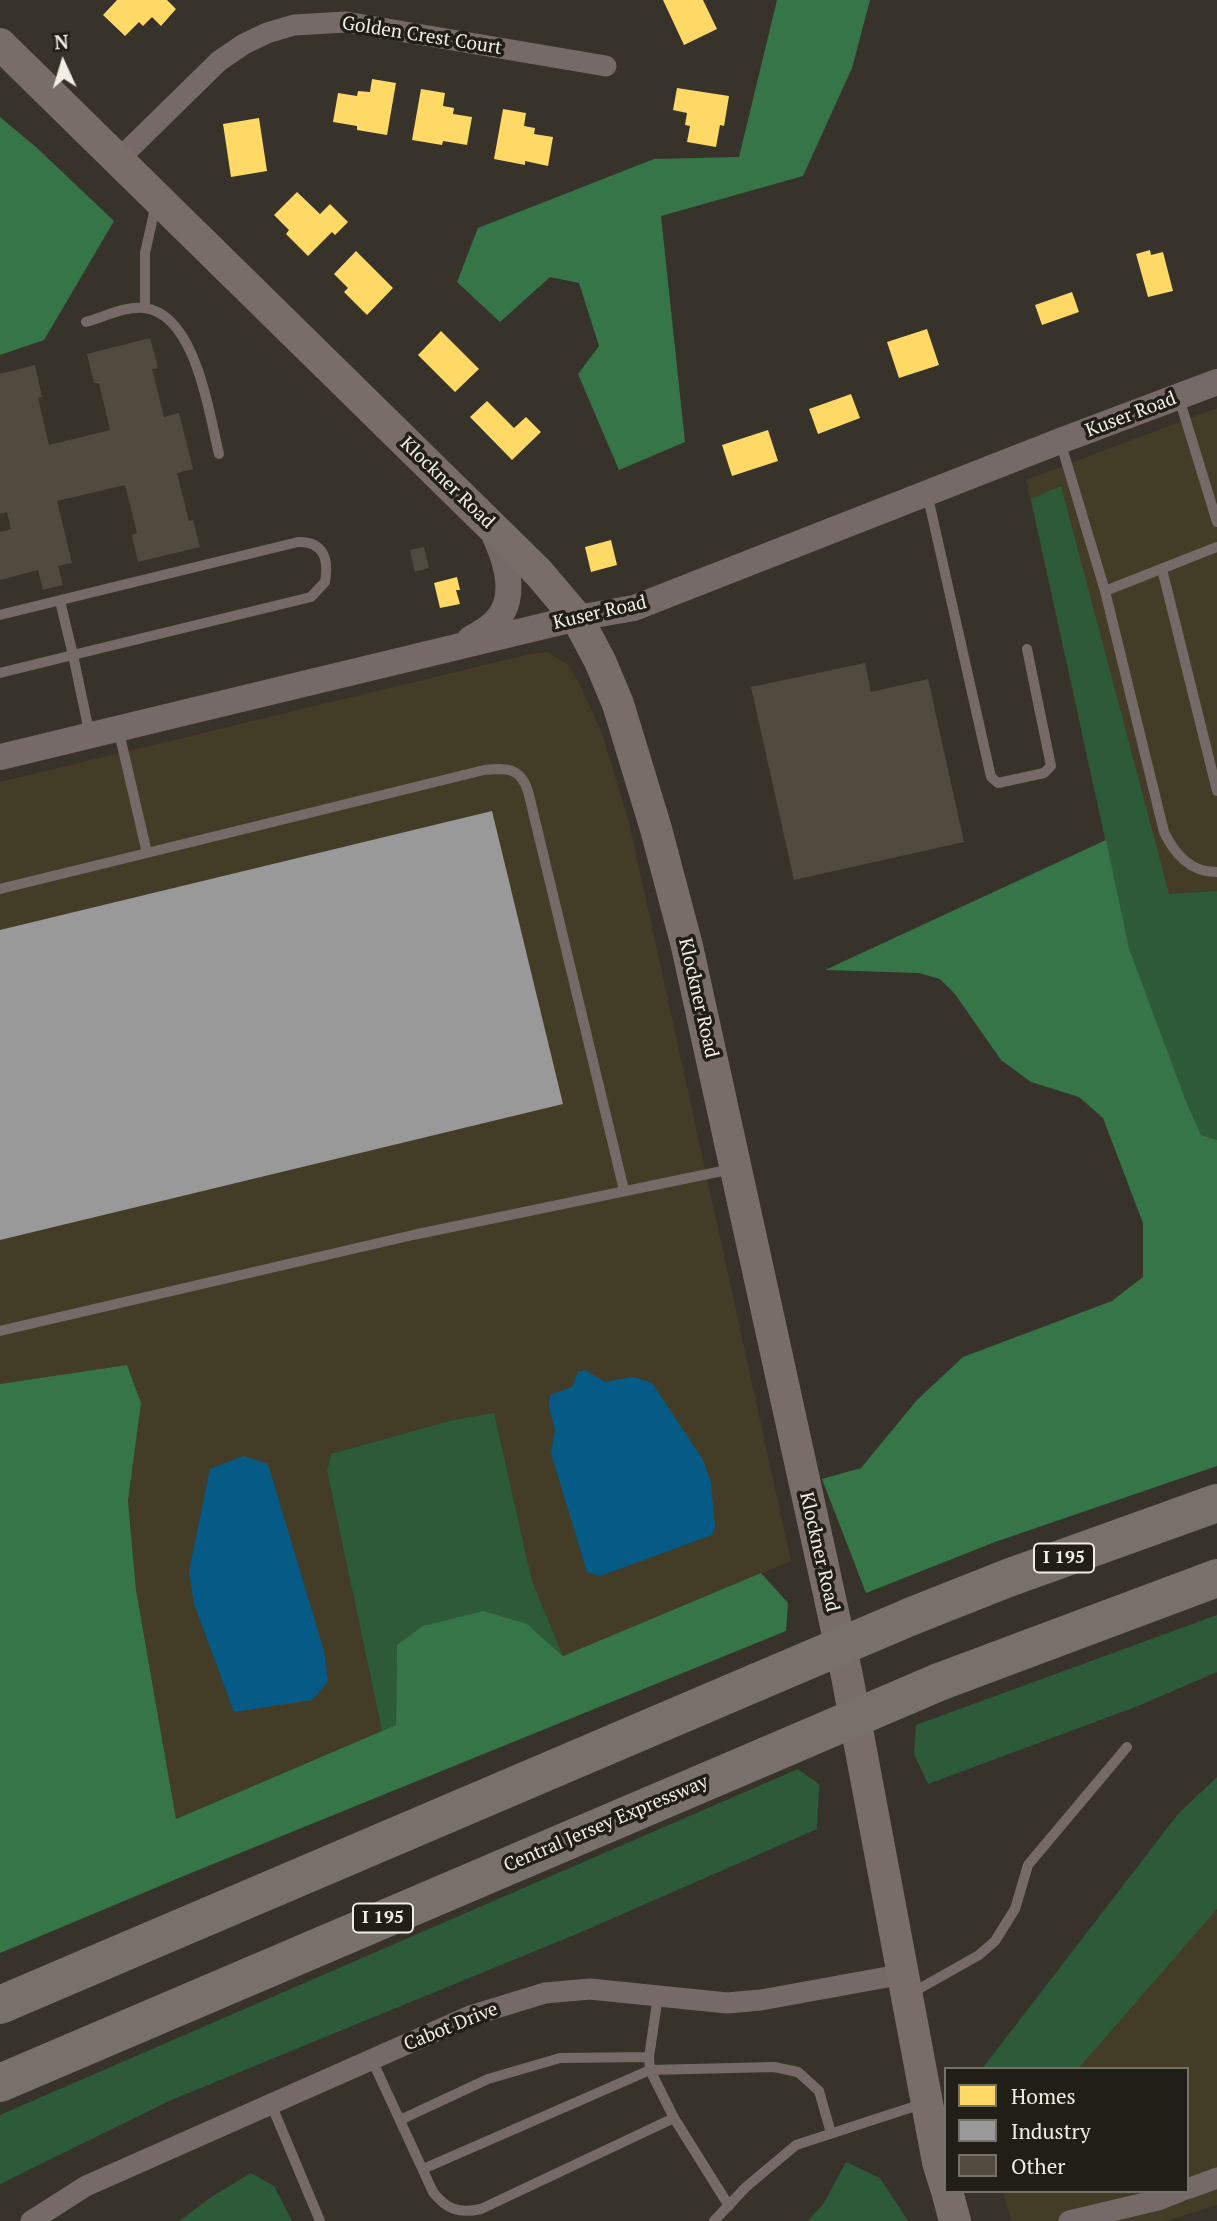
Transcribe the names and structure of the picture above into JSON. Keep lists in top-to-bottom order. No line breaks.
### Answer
{"streets":{"highway":["I 195","Central Jersey Expressway"],"main road":["Klockner Road"],"street":["Golden Crest Court","Kuser Road","Cabot Drive"]},"crossings":[["Golden Crest Court","Klockner Road"],["Kuser Road","Klockner Road"],["Klockner Road","Cabot Drive"]],"legend":["Homes","Industry","Other"],"north":"top"}
